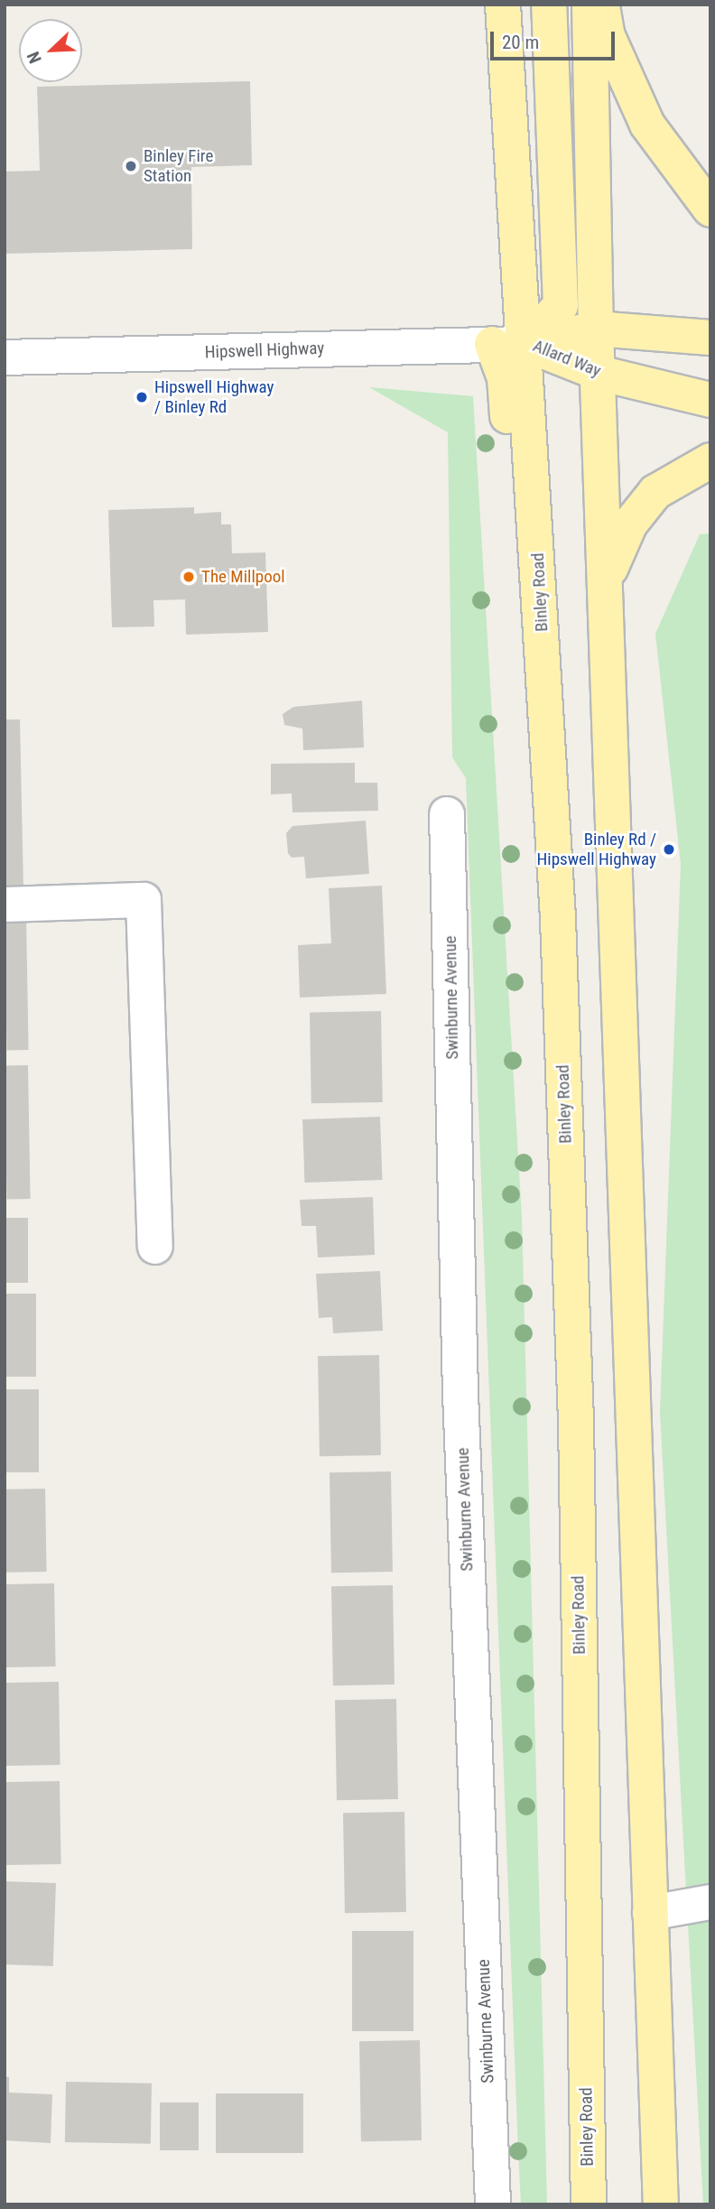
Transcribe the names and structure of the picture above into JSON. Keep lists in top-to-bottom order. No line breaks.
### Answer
{"streets":{"main road":["Allard Way","Binley Road"],"street":["Hipswell Highway","Swinburne Avenue"]},"crossings":[["Hipswell Highway","Allard Way"],["Hipswell Highway","Binley Road"],["Allard Way","Binley Road"]],"places":["Binley Fire Station","Hipswell Highway / Binley Rd","The Millpool","Binley Rd / Hipswell Highway"],"scale_bar":"20 m","north":"bottom left"}
